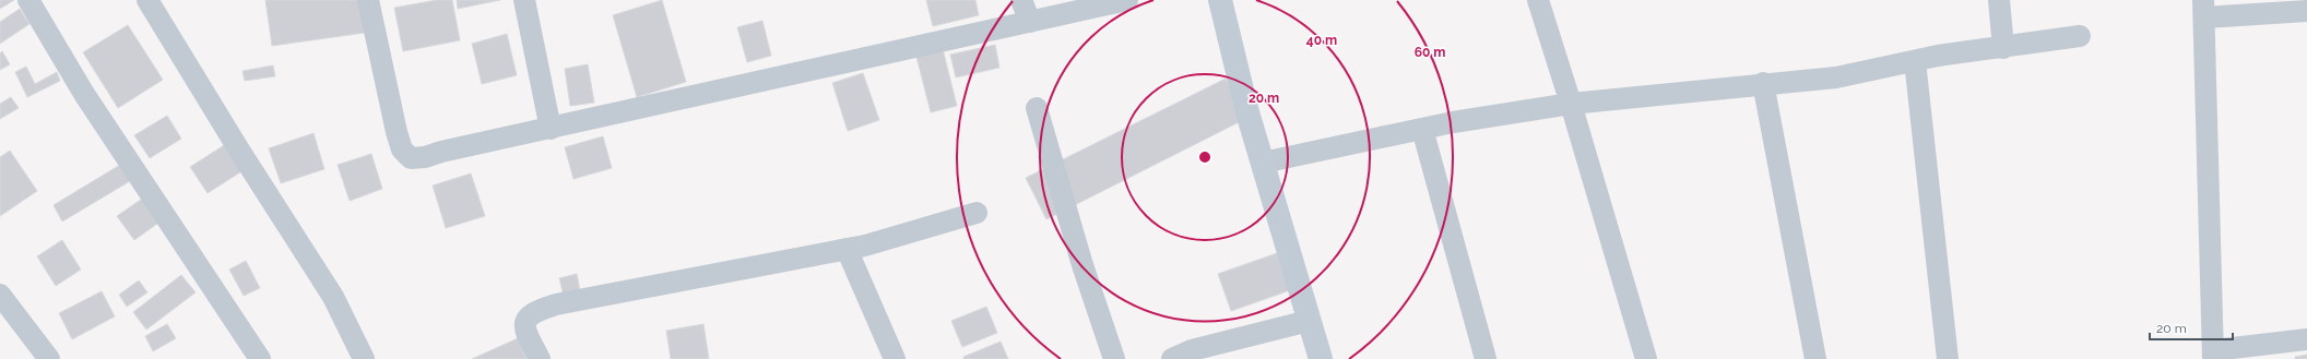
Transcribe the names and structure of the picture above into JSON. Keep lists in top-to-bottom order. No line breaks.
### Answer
{"scale_bar":"20 m","rings":["40 m","60 m","20 m"]}
